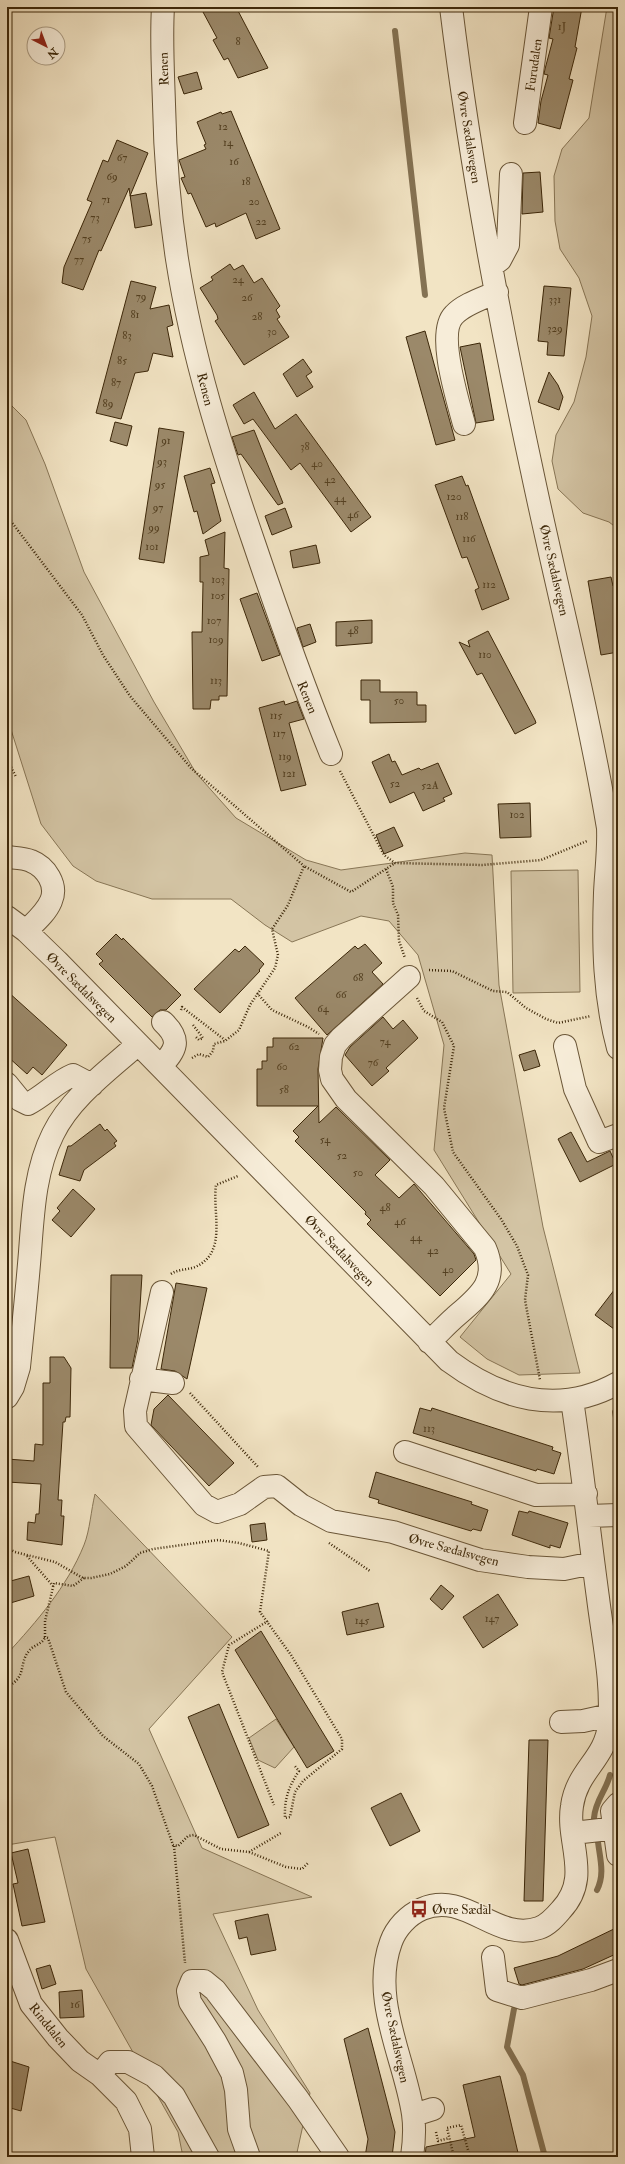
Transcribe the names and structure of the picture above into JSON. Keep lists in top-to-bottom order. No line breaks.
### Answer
{"streets":{"street":["Furudalen","Renen","Øvre Sædalsvegen","Rinddalen"]},"places":{"bus stop":["Øvre Sædal"]},"house_numbers":["1J","8","12","14","67","16","69","18","71","20","73","22","75","77","24","79","26","331","81","28","329","30","83","85","87","89","91","38","93","40","42","95","120","44","97","46","118","99","116","101","103","112","105","107","48","109","110","113","50","115","117","119","121","52","52A","102","68","66","64","74","62","76","60","58","54","52","50","48","46","44","42","40","113","147","145","16"],"north":"bottom right"}
